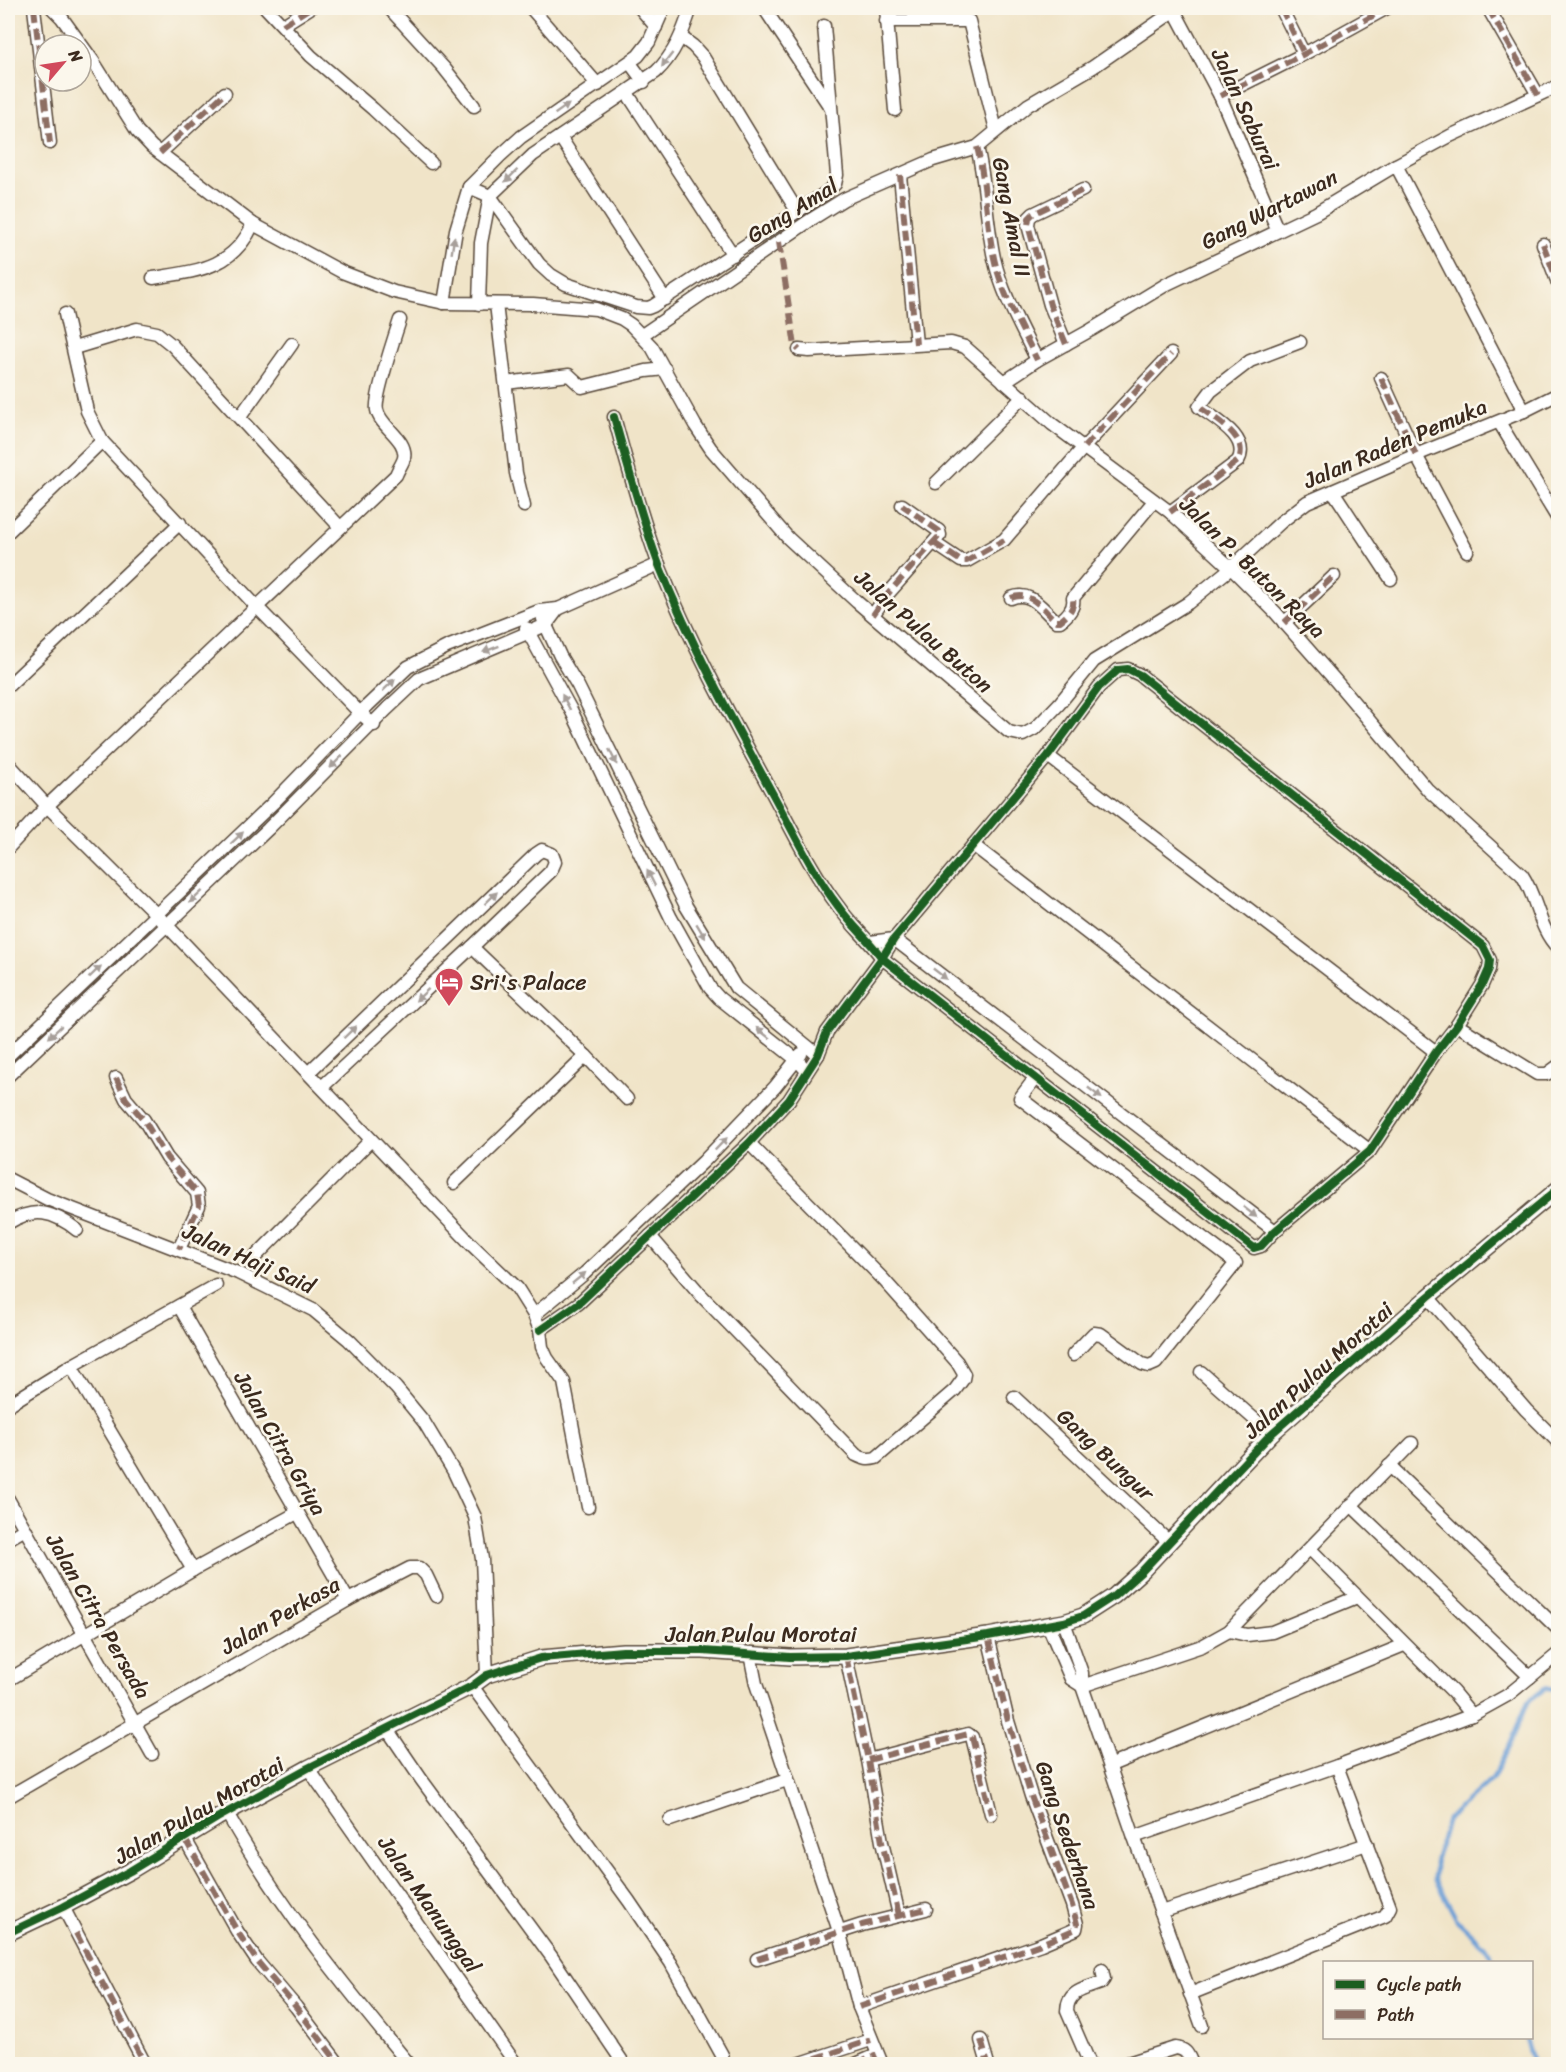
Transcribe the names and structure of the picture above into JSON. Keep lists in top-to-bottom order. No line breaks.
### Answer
{"streets":{"street":["Jalan Saburai","Gang Wartawan","Gang Amal","Gang Amal II","Jalan Raden Pemuka","Jalan P. Buton Raya","Jalan Pulau Buton","Jalan Haji Said","Jalan Pulau Morotai","Jalan Citra Griya","Gang Bungur","Jalan Perkasa","Jalan Citra Persada","Gang Sederhana","Jalan Manunggal"]},"crossings":[["Jalan Saburai","Gang Wartawan"],["Gang Wartawan","Gang Amal II"],["Gang Wartawan","Jalan P. Buton Raya"],["Gang Amal","Gang Amal II"],["Gang Amal","Jalan Pulau Buton"],["Jalan Raden Pemuka","Jalan P. Buton Raya"],["Jalan Raden Pemuka","Jalan Pulau Buton"],["Jalan P. Buton Raya","Jalan Pulau Buton"],["Jalan Haji Said","Jalan Pulau Morotai"],["Jalan Pulau Morotai","Gang Bungur"],["Jalan Pulau Morotai","Gang Sederhana"],["Jalan Pulau Morotai","Jalan Manunggal"],["Jalan Citra Griya","Jalan Perkasa"],["Jalan Perkasa","Jalan Citra Persada"]],"places":{"hotel":["Sri's Palace"]},"legend":["Cycle path","Path"],"north":"top right"}
